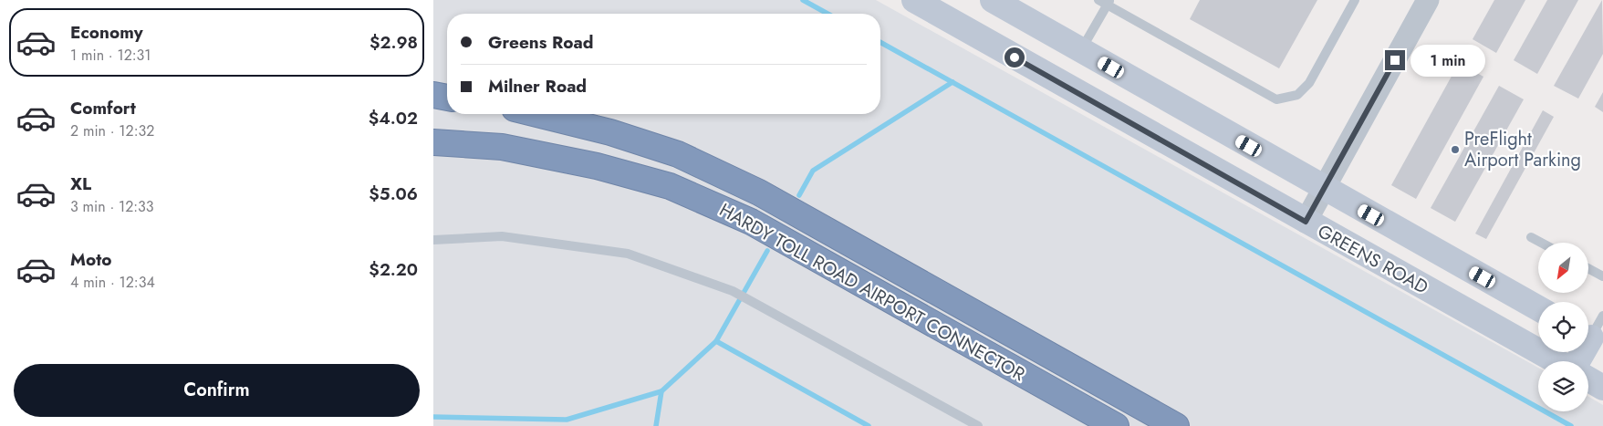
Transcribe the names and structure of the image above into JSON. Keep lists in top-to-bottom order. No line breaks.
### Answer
{"streets":{"highway":["HARDY TOLL ROAD AIRPORT CONNECTOR"],"main road":["GREENS ROAD"]},"places":["PreFlight Airport Parking"],"north":"bottom left","page":{"list":[{"name":"Economy","note":"1 min · 12:31","value":"$2.98"},{"name":"Comfort","note":"2 min · 12:32","value":"$4.02"},{"name":"XL","note":"3 min · 12:33","value":"$5.06"},{"name":"Moto","note":"4 min · 12:34","value":"$2.20"}],"banner":["Greens Road","Milner Road"],"bubble":"1 min","buttons":"Confirm"}}
